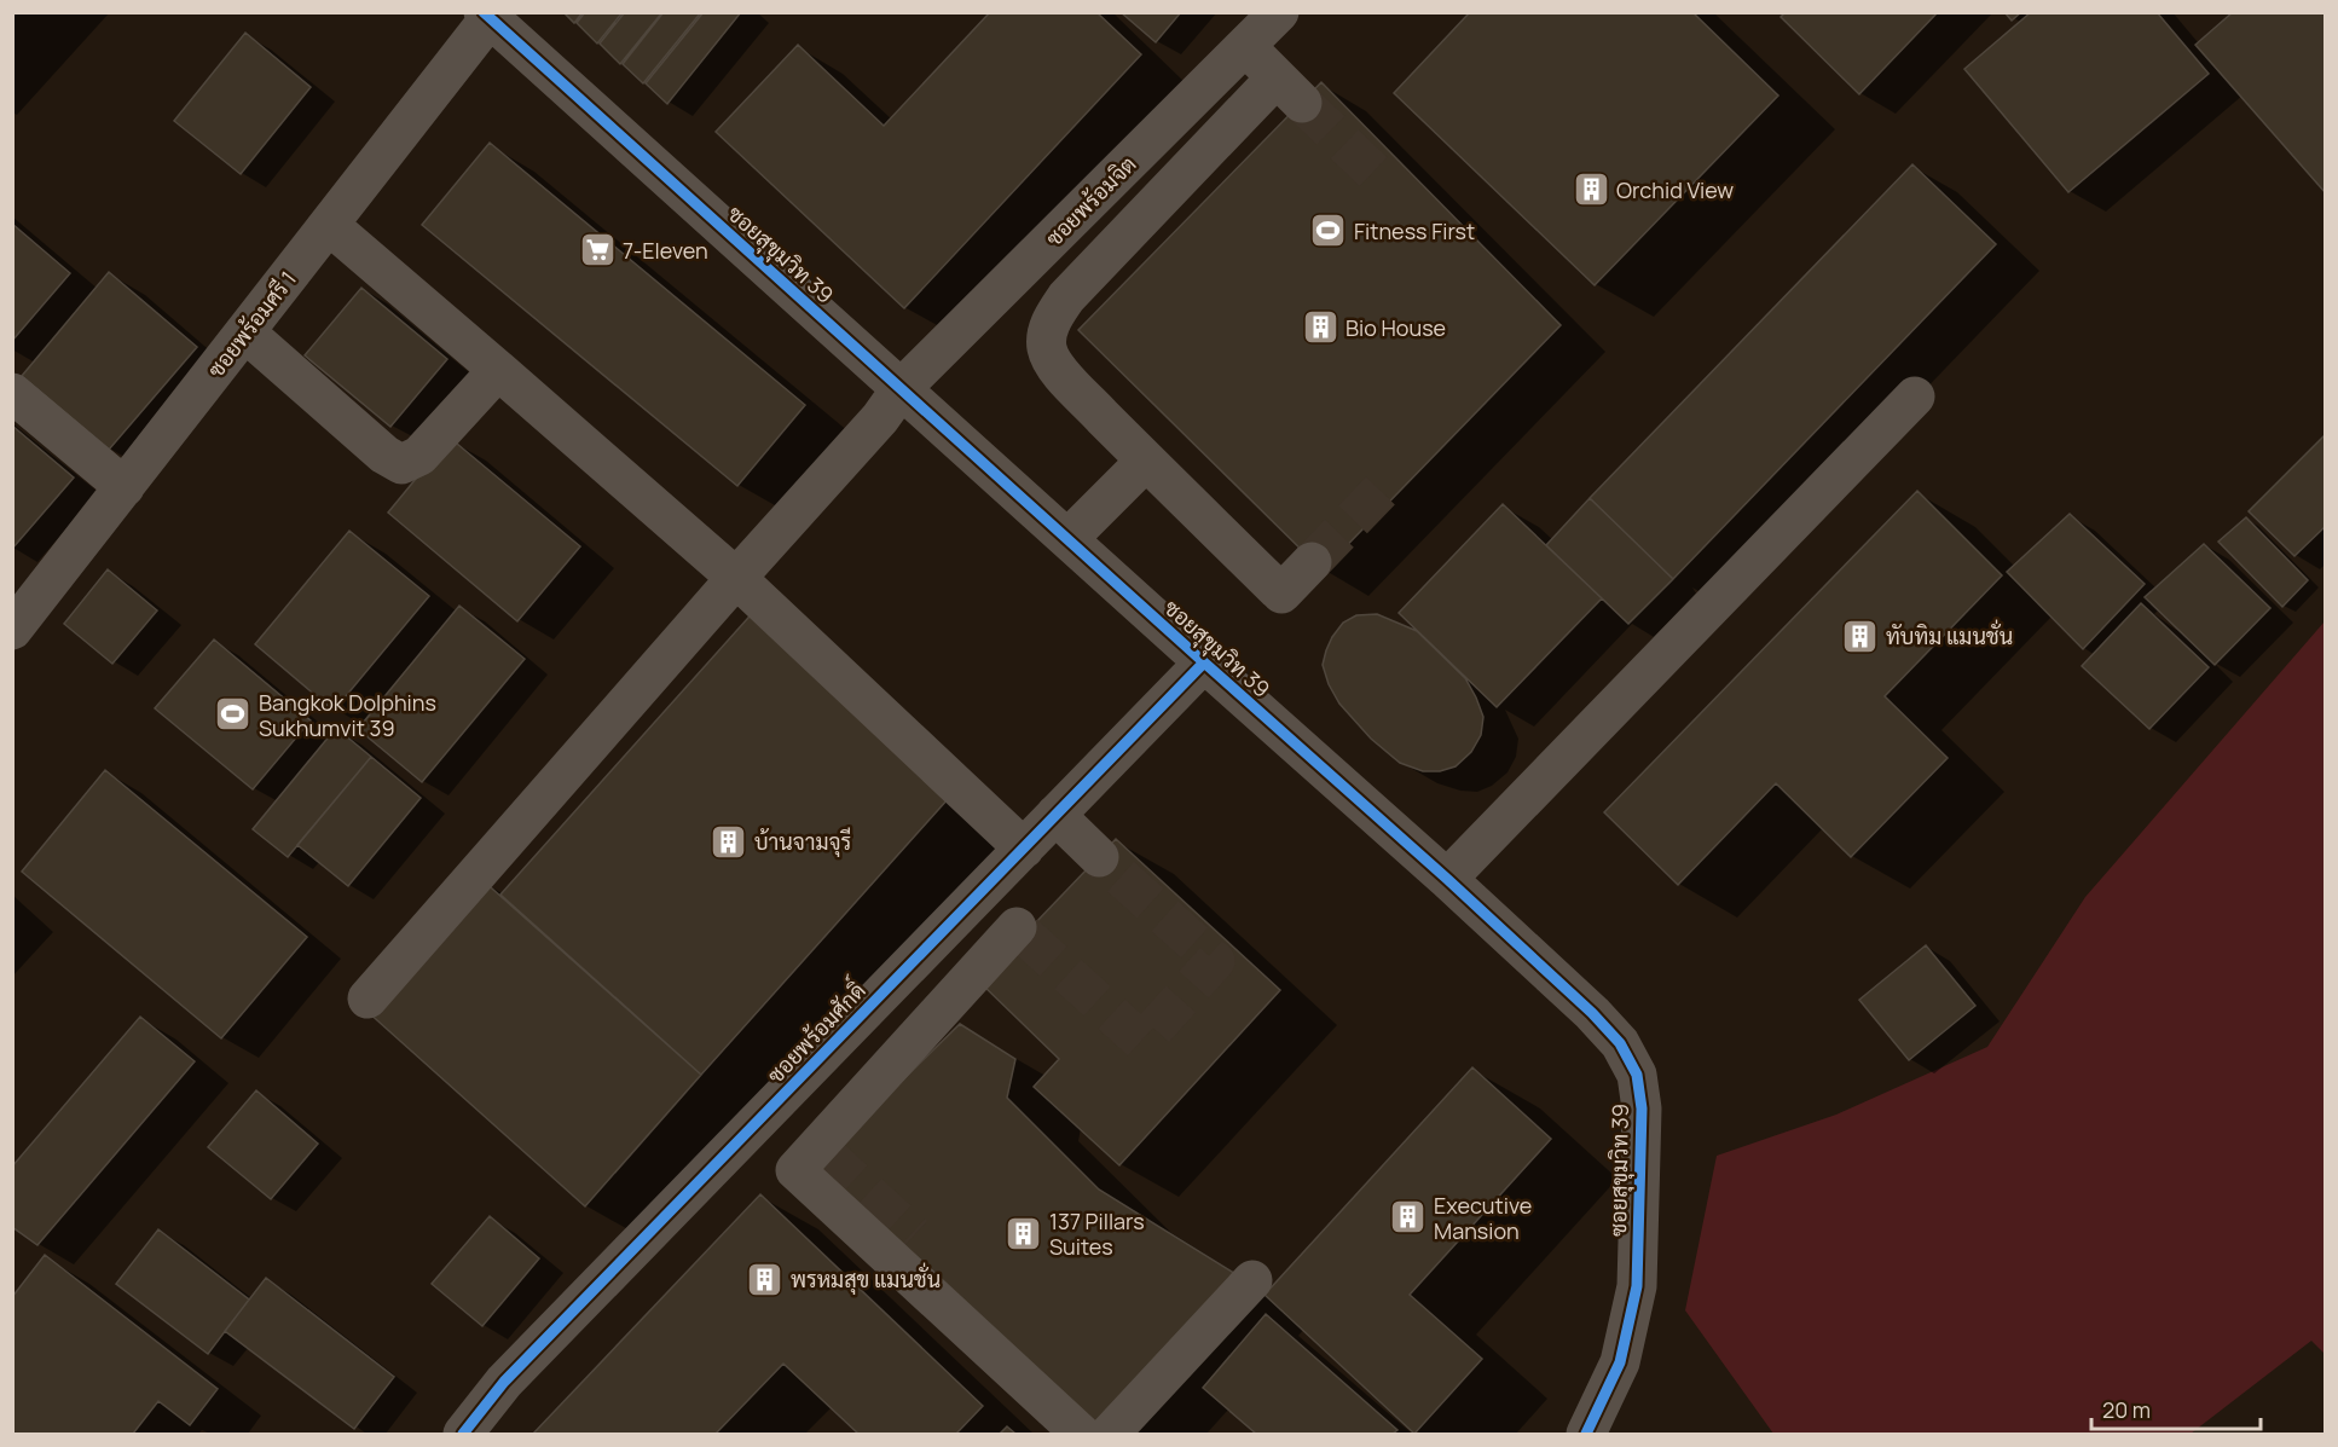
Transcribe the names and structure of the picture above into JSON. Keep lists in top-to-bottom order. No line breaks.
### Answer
{"streets":{"street":["ซอยพร้อมจิต","ซอยสุขุมวิท 39","ซอยพร้อมศรี 1","ซอยพร้อมศักดิ์"]},"crossings":[["ซอยพร้อมจิต","ซอยสุขุมวิท 39"],["ซอยสุขุมวิท 39","ซอยพร้อมศรี 1"],["ซอยสุขุมวิท 39","ซอยพร้อมศักดิ์"]],"places":{"building":["Orchid View","Bio House","ทับทิม แมนชั่น","บ้านจามจุรี","Executive Mansion","137 Pillars Suites","พรหมสุข แมนชั่น"],"sports":["Fitness First","Bangkok Dolphins Sukhumvit 39"],"supermarket":["7-Eleven"]},"scale_bar":"20 m"}
